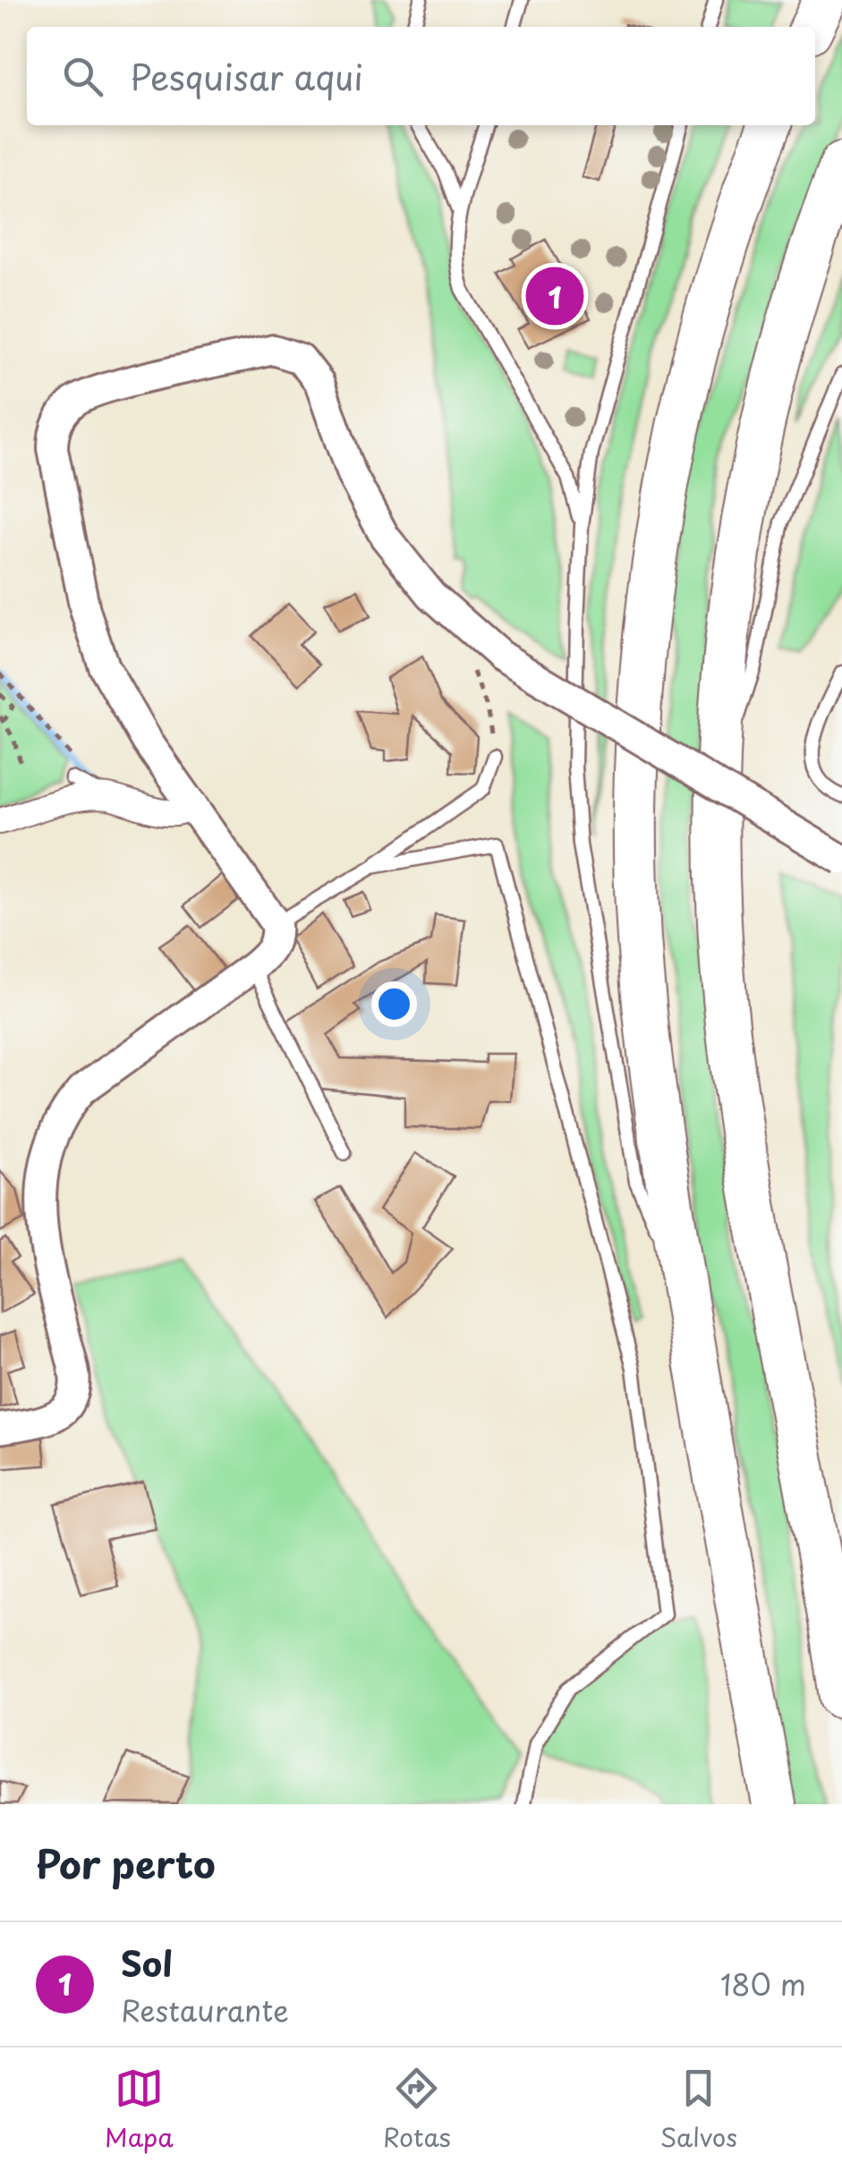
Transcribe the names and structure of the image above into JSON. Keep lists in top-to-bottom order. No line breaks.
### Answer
{"page":{"search":"Pesquisar aqui","pins":"1","heading":"Por perto","list":[{"mark":"1","name":"Sol","note":"Restaurante","value":"180 m"}],"nav":["Mapa","Rotas","Salvos"]}}
